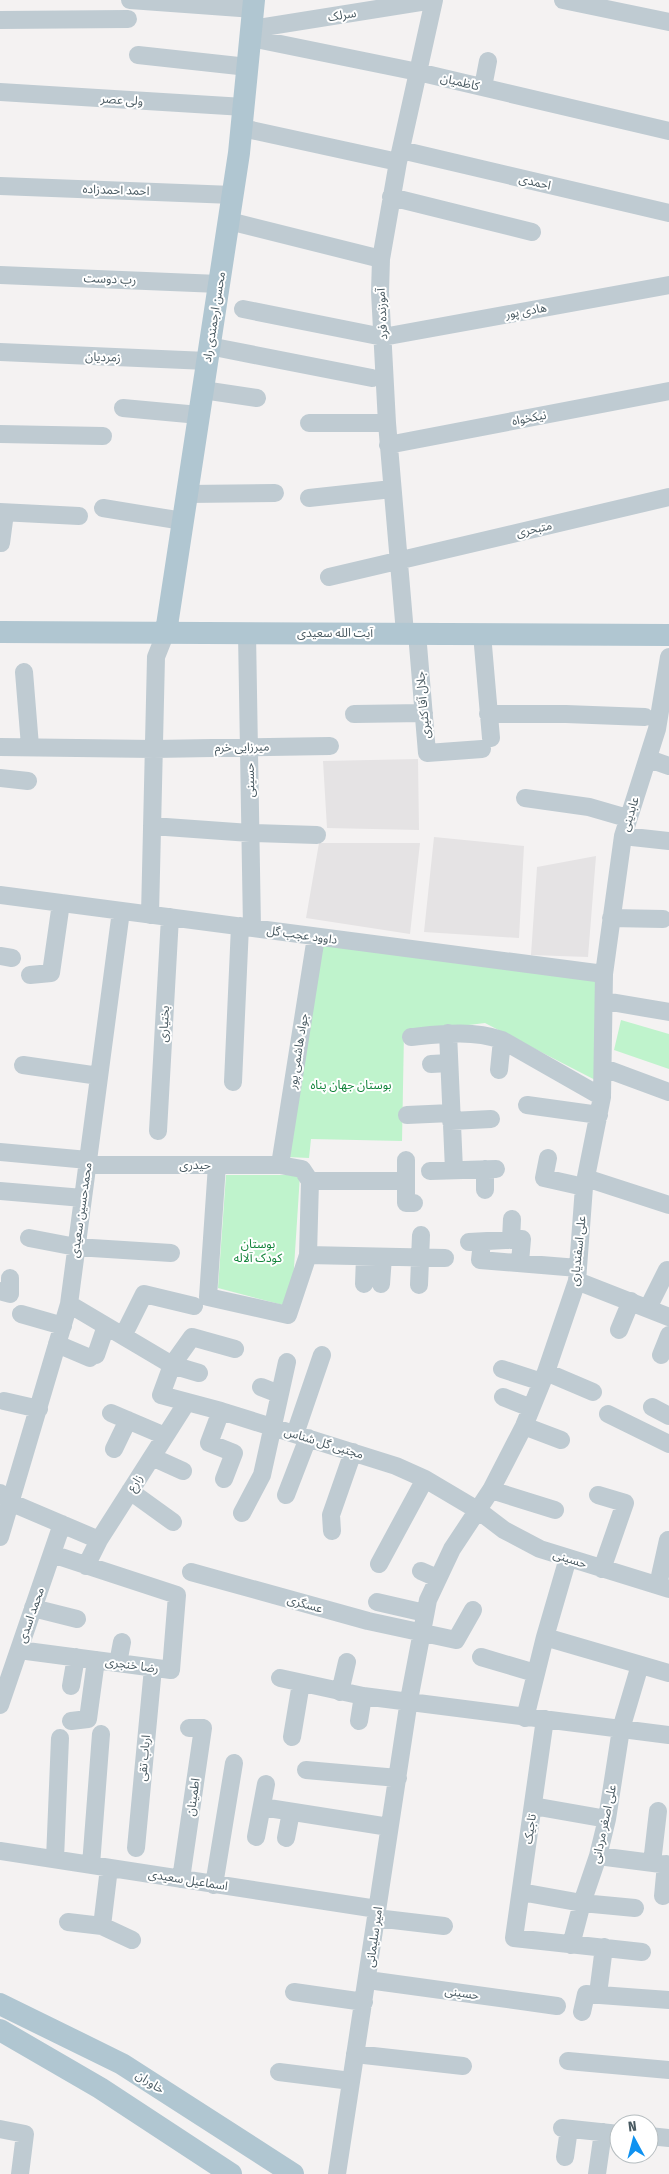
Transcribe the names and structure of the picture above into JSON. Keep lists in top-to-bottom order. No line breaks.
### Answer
{"streets":{"main road":["محسن ارجمندی راد","آیت الله سعیدی","خاوران"],"street":["سرلک","کاظمیان","ولی عصر","احمدی","احمد احمدزاده","رب دوست","هادی پور","آموزنده فرد","زمردیان","نیکخواه","متبحری","جلال آقا کثیری","میرزایی خرم","حسینی","عابدینی","داوود عجب گل","بختیاری","جواد هاشمی پور","حیدری","محمدحسین سعیدی","علی اسفندیاری","مجتبی گل شناس","زارع","عسگری","محمد اسدی","رضا خنجری","ارباب تقی","اطمینان","علی اصغر مردانی","تاجیک","اسماعیل سعیدی","امیر سلیمانی"]},"crossings":[["سرلک","کاظمیان"],["سرلک","آموزنده فرد"],["سرلک","محسن ارجمندی راد"],["کاظمیان","آموزنده فرد"],["کاظمیان","محسن ارجمندی راد"],["ولی عصر","احمدی"],["ولی عصر","آموزنده فرد"],["ولی عصر","محسن ارجمندی راد"],["احمدی","آموزنده فرد"],["احمد احمدزاده","محسن ارجمندی راد"],["رب دوست","محسن ارجمندی راد"],["هادی پور","آموزنده فرد"],["آموزنده فرد","نیکخواه"],["آموزنده فرد","متبحری"],["آموزنده فرد","آیت الله سعیدی"],["آموزنده فرد","جلال آقا کثیری"],["محسن ارجمندی راد","زمردیان"],["محسن ارجمندی راد","آیت الله سعیدی"],["آیت الله سعیدی","جلال آقا کثیری"],["آیت الله سعیدی","حسینی"],["میرزایی خرم","حسینی"],["حسینی","داوود عجب گل"],["حسینی","علی اسفندیاری"],["حسینی","مجتبی گل شناس"],["حسینی","امیر سلیمانی"],["عابدینی","داوود عجب گل"],["عابدینی","علی اسفندیاری"],["داوود عجب گل","بختیاری"],["داوود عجب گل","جواد هاشمی پور"],["داوود عجب گل","محمدحسین سعیدی"],["داوود عجب گل","علی اسفندیاری"],["جواد هاشمی پور","حیدری"],["حیدری","محمدحسین سعیدی"],["علی اسفندیاری","مجتبی گل شناس"],["علی اسفندیاری","امیر سلیمانی"],["مجتبی گل شناس","زارع"],["مجتبی گل شناس","امیر سلیمانی"],["زارع","رضا خنجری"],["عسگری","امیر سلیمانی"],["محمد اسدی","رضا خنجری"],["رضا خنجری","ارباب تقی"],["اطمینان","اسماعیل سعیدی"],["علی اصغر مردانی","تاجیک"],["اسماعیل سعیدی","امیر سلیمانی"]],"parks":["بوستان جهان پناه","بوستان کودک آلاله"],"north":"top"}
